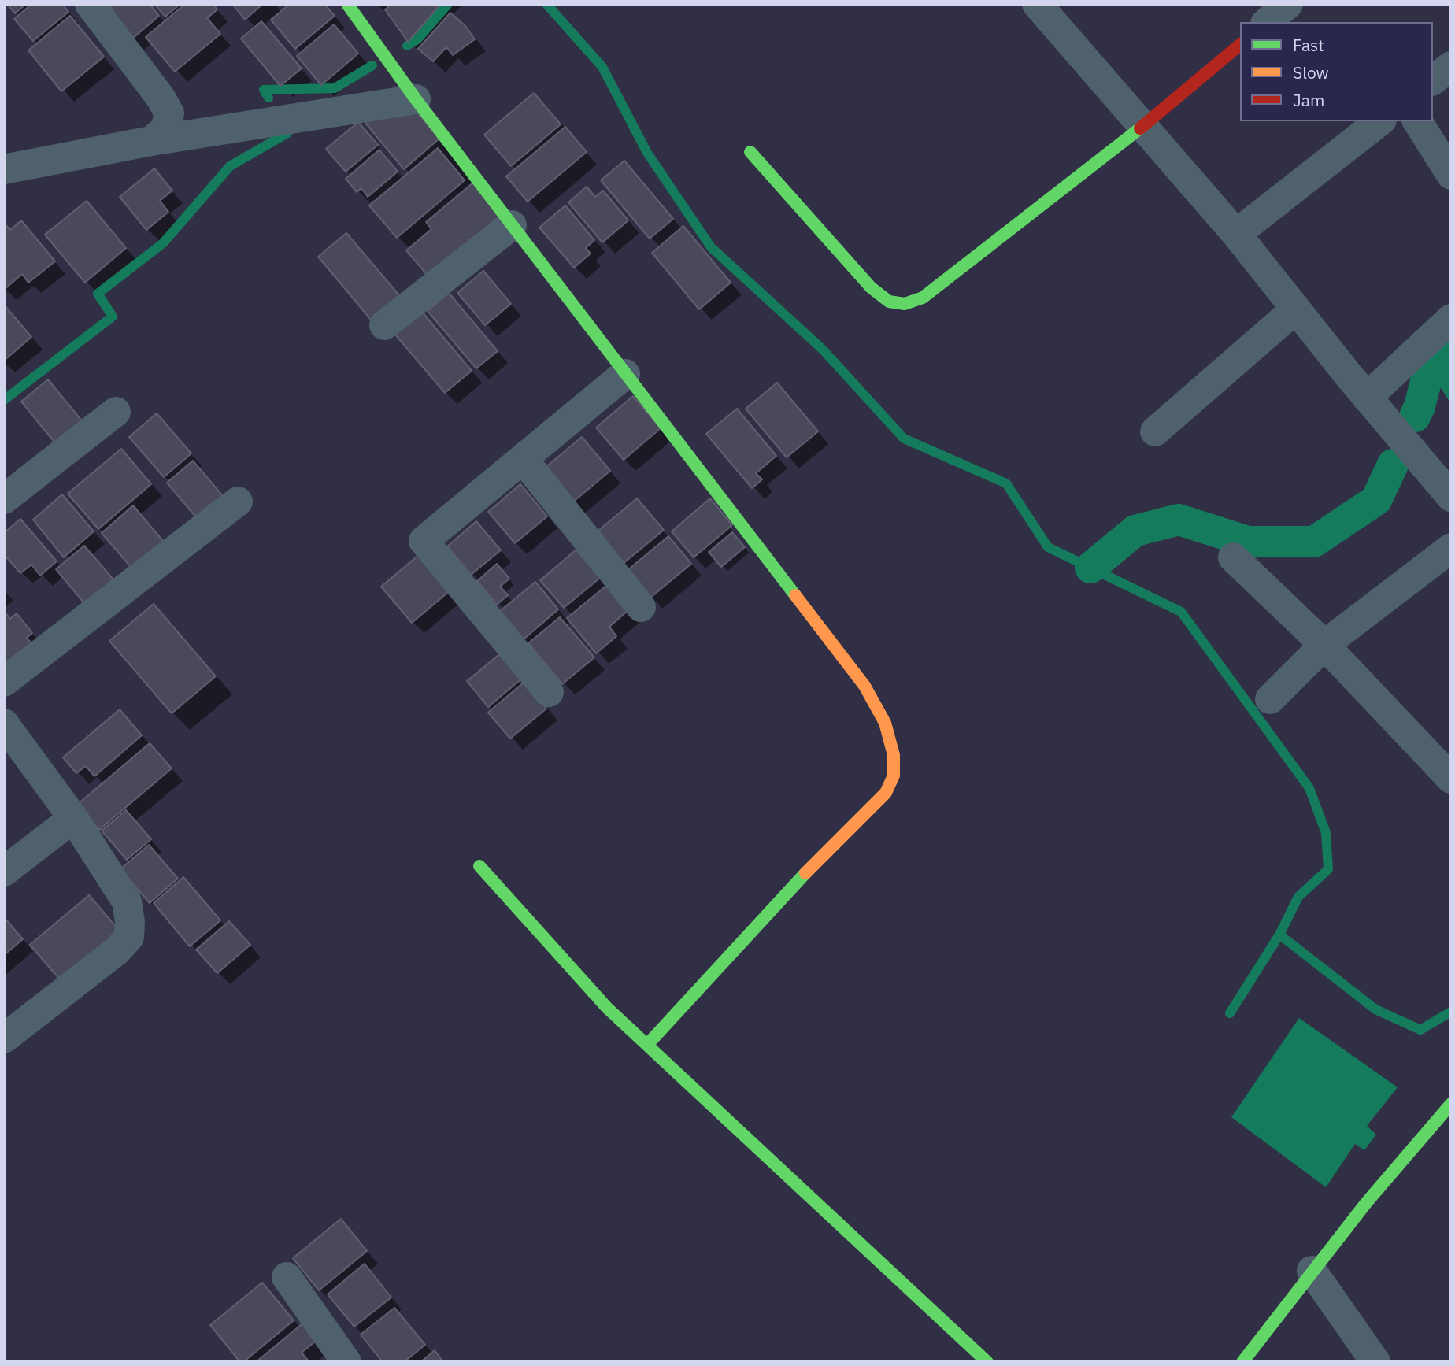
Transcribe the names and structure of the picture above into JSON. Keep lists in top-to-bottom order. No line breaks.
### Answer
{"legend":["Fast","Slow","Jam"]}
